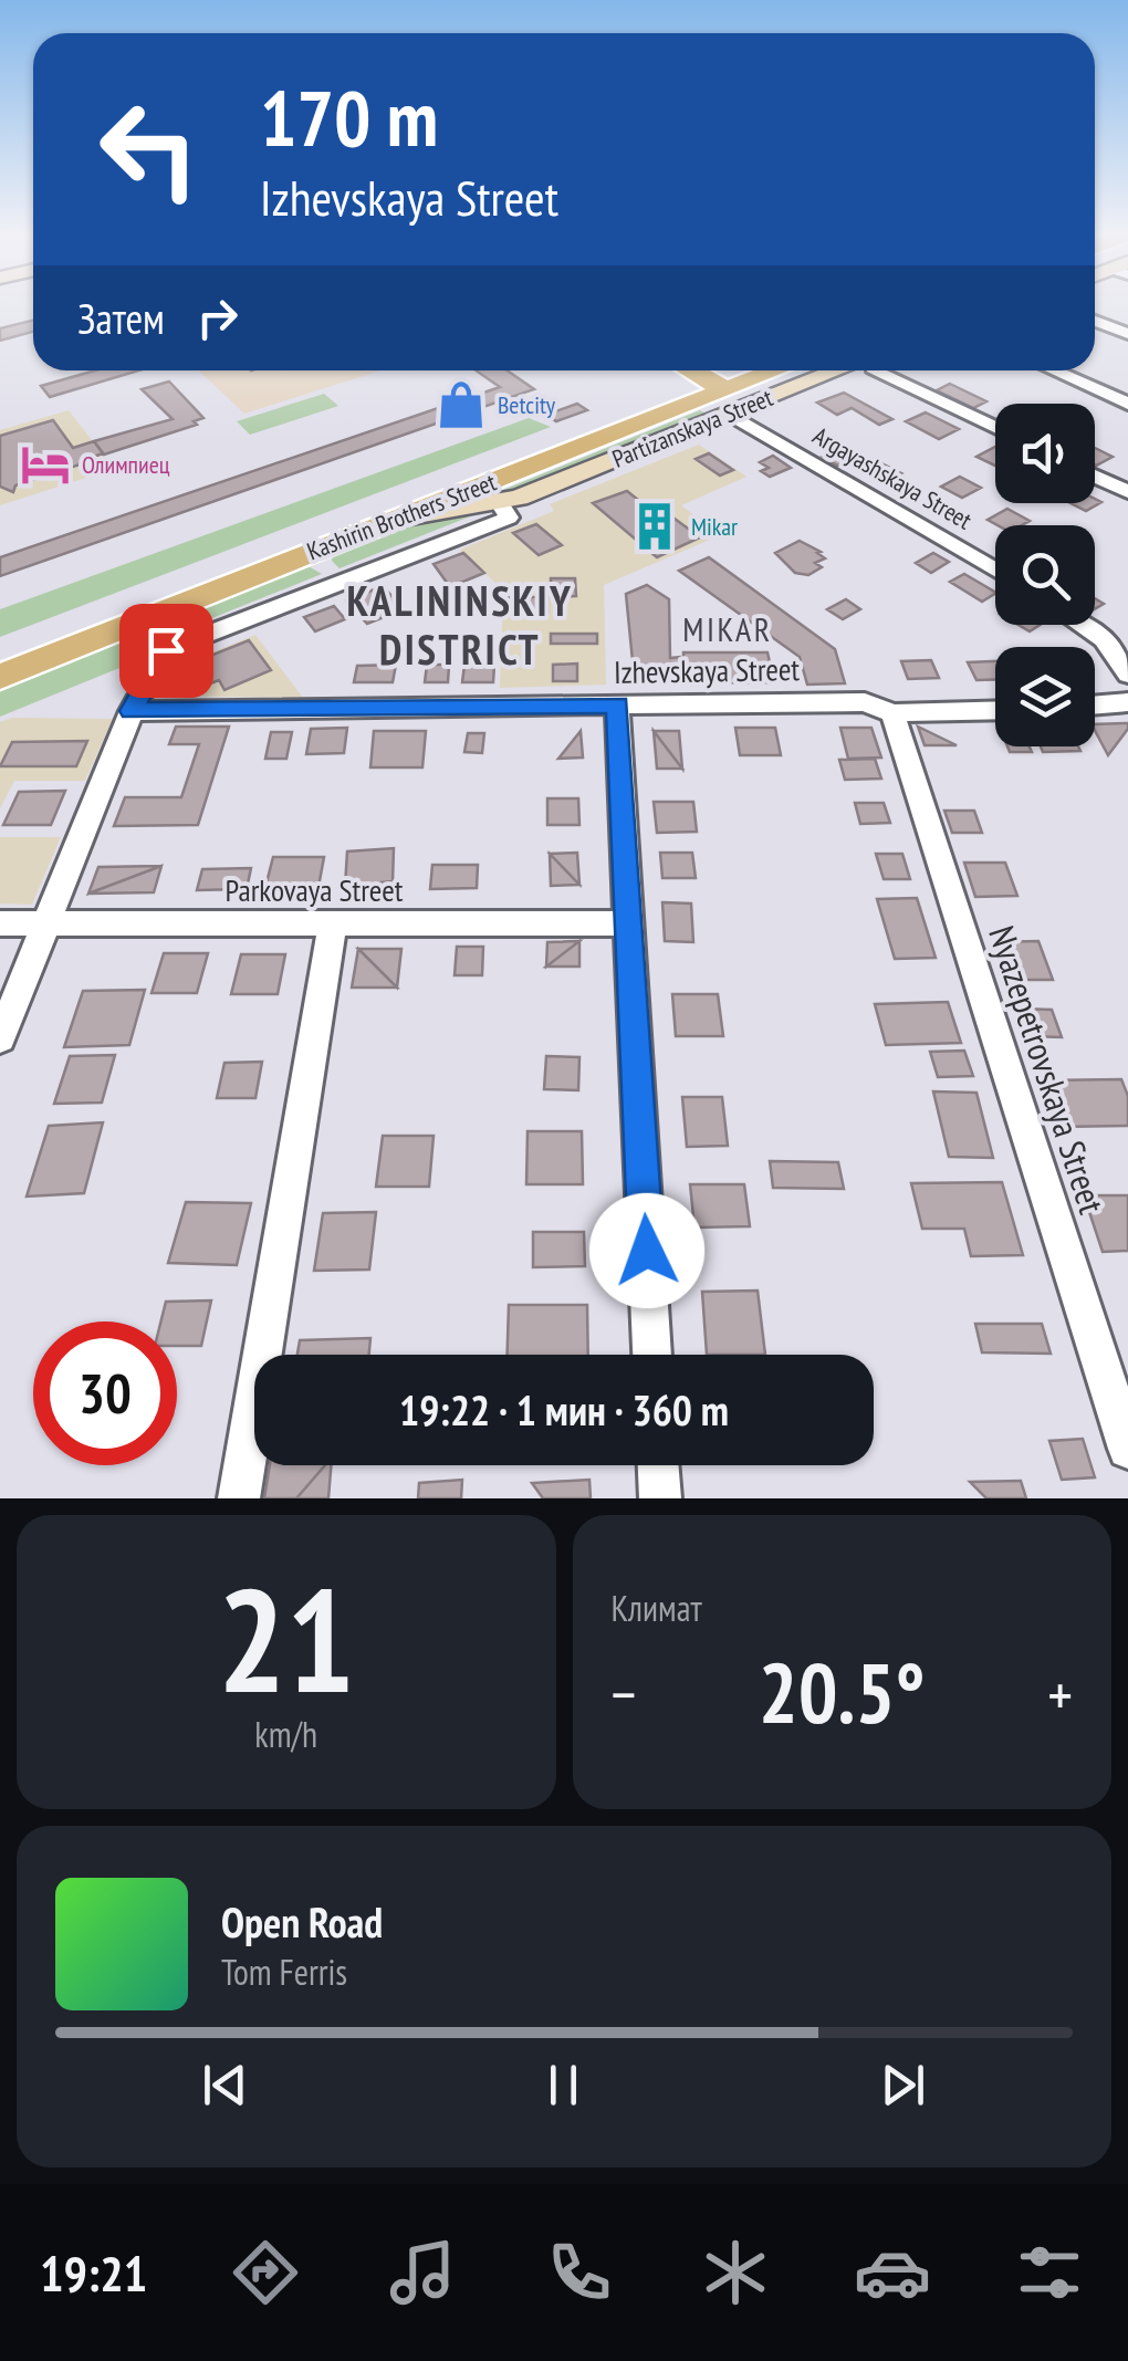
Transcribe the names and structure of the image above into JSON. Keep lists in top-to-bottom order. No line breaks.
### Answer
{"streets":{"main road":["Partizanskaya Street","Kashirin Brothers Street"],"street":["Argayashskaya Street","Izhevskaya Street","Parkovaya Street","Nyazepetrovskaya Street"]},"crossings":[["Izhevskaya Street","Nyazepetrovskaya Street"]],"districts":["KALININSKIY DISTRICT","MIKAR"],"places":{"shop":["Betcity"],"hotel":["Олимпиец"],"building":["Mikar"]},"page":{"turn":["170 m","Izhevskaya Street"],"then":"Затем","limit":"30","trip":"19:22 · 1 мин · 360 m","tile":[["21","km/h"],"Климат"],"heat":["−","20.5°","+"],"song":["Open Road","Tom Ferris"],"tabs":"19:21"}}
